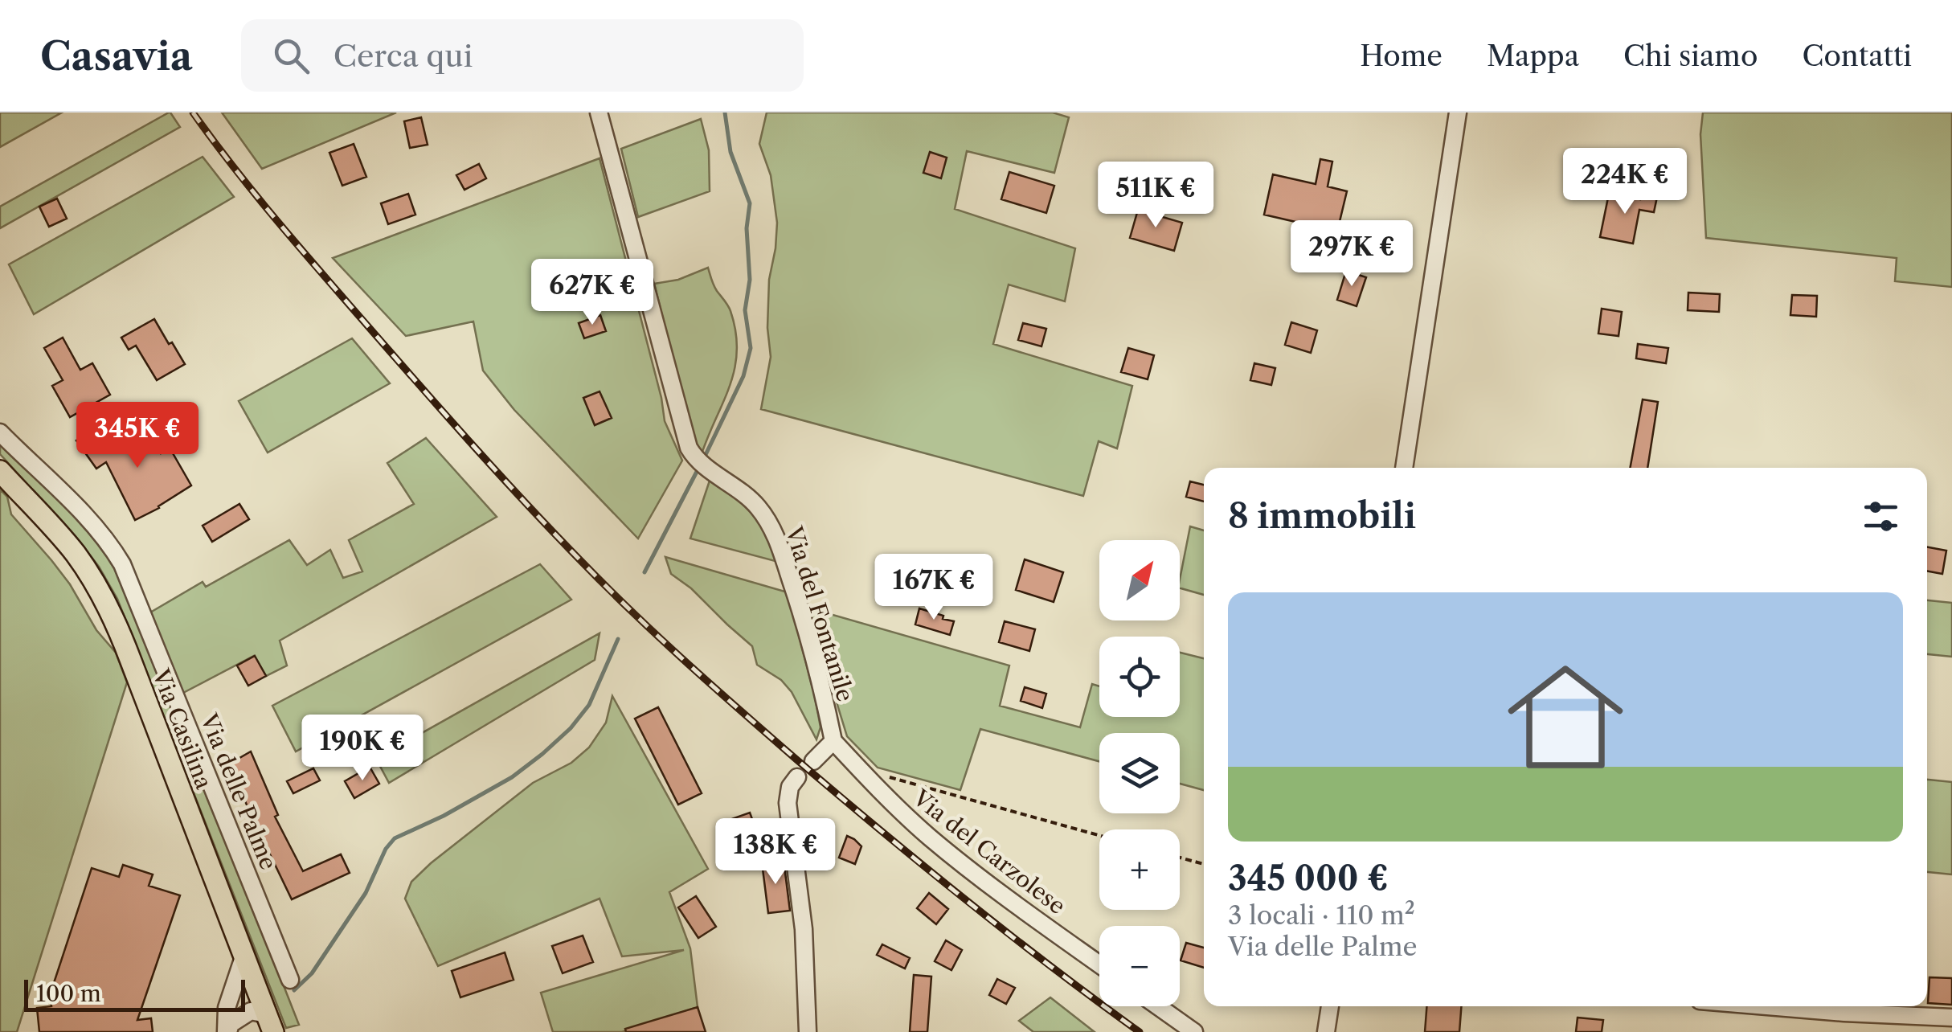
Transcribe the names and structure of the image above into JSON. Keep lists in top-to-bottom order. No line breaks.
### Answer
{"streets":{"main road":["Via Casilina"],"street":["Via del Fontanile","Via delle Palme","Via del Carzolese"]},"crossings":[["Via del Fontanile","Via del Carzolese"]],"scale_bar":"100 m","north":"top right","page":{"header":"Casavia","search":"Cerca qui","nav":["Home","Mappa","Chi siamo","Contatti"],"price":["224K €","511K €","297K €","627K €","345K €","167K €","190K €","138K €"],"heading":"8 immobili","map_buttons":["+","−"],"list":[{"name":"345 000 €","note":"3 locali · 110 m² · Via delle Palme"}],"scale":"100 m"}}
